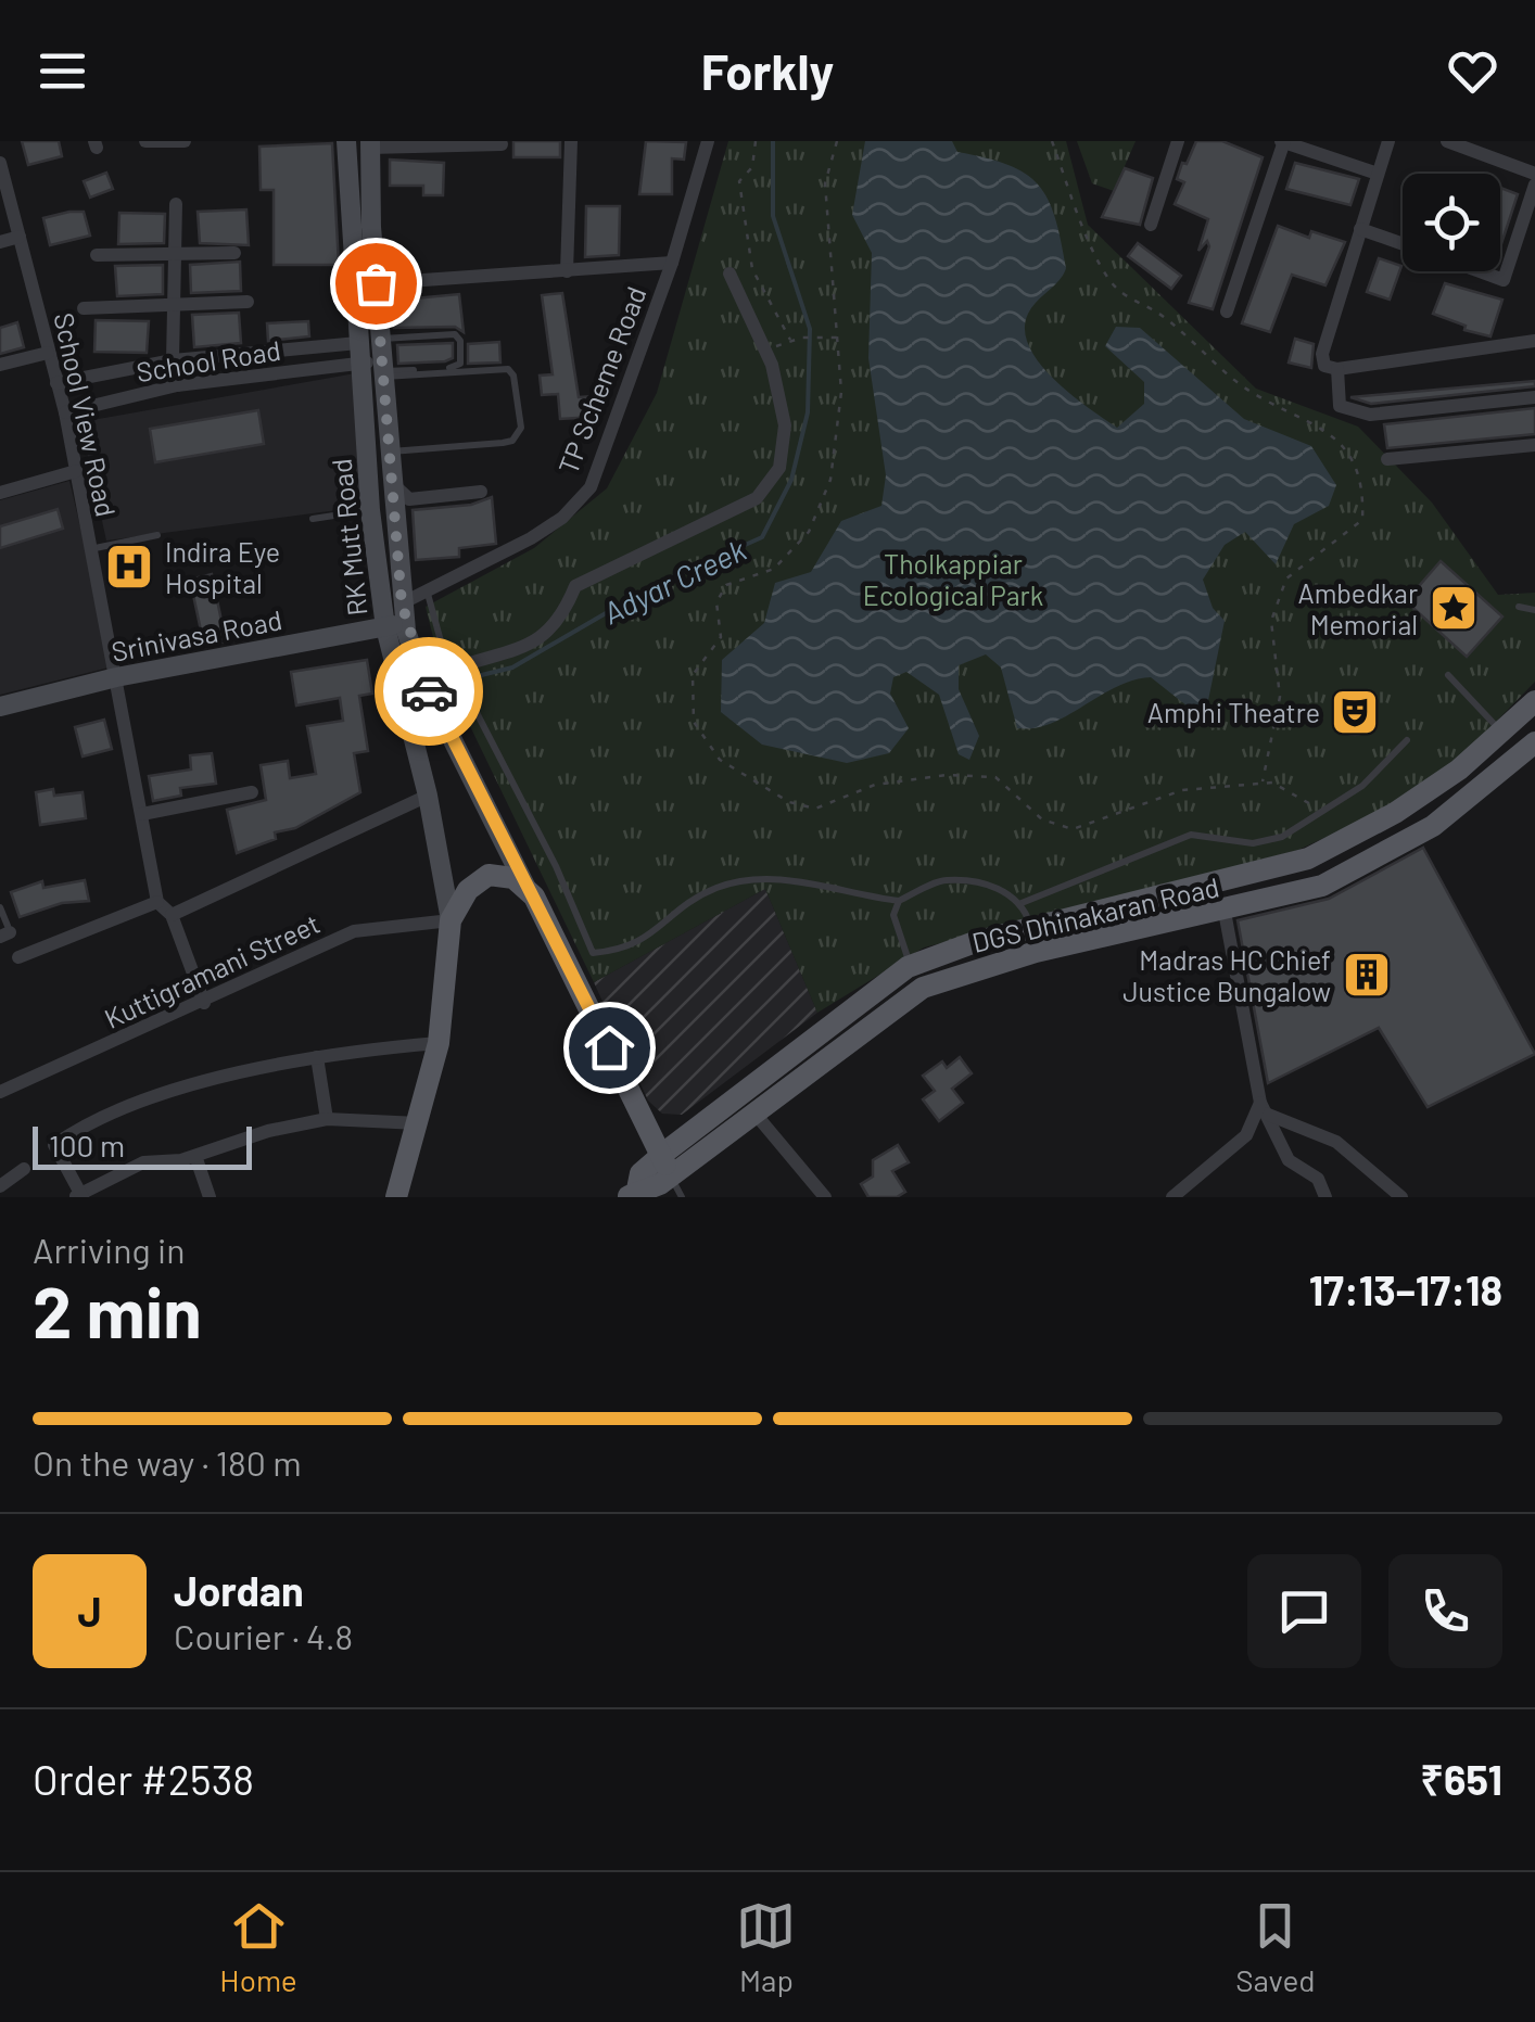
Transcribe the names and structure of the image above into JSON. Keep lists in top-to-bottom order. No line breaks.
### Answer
{"streets":{"main road":["RK Mutt Road","Srinivasa Road","DGS Dhinakaran Road"],"street":["School Road","TP Scheme Road","School View Road","Kuttigramani Street"]},"crossings":[["School Road","School View Road"],["School Road","RK Mutt Road"],["TP Scheme Road","RK Mutt Road"],["TP Scheme Road","Srinivasa Road"],["School View Road","Srinivasa Road"],["RK Mutt Road","Srinivasa Road"],["RK Mutt Road","Kuttigramani Street"]],"water":["Adyar Creek"],"parks":["Tholkappiar Ecological Park"],"places":{"hospital":["Indira Eye Hospital"],"place":["Ambedkar Memorial"],"theatre":["Amphi Theatre"],"building":["Madras HC Chief Justice Bungalow"]},"scale_bar":"100 m","page":{"header":"Forkly","scale":"100 m","heading":["2 min","Arriving in","17:13–17:18"],"panel":["Jordan","Courier · 4.8","Order #2538","₹651"],"bar":"On the way · 180 m","round":"J","tabs":["Home","Map","Saved"]}}
